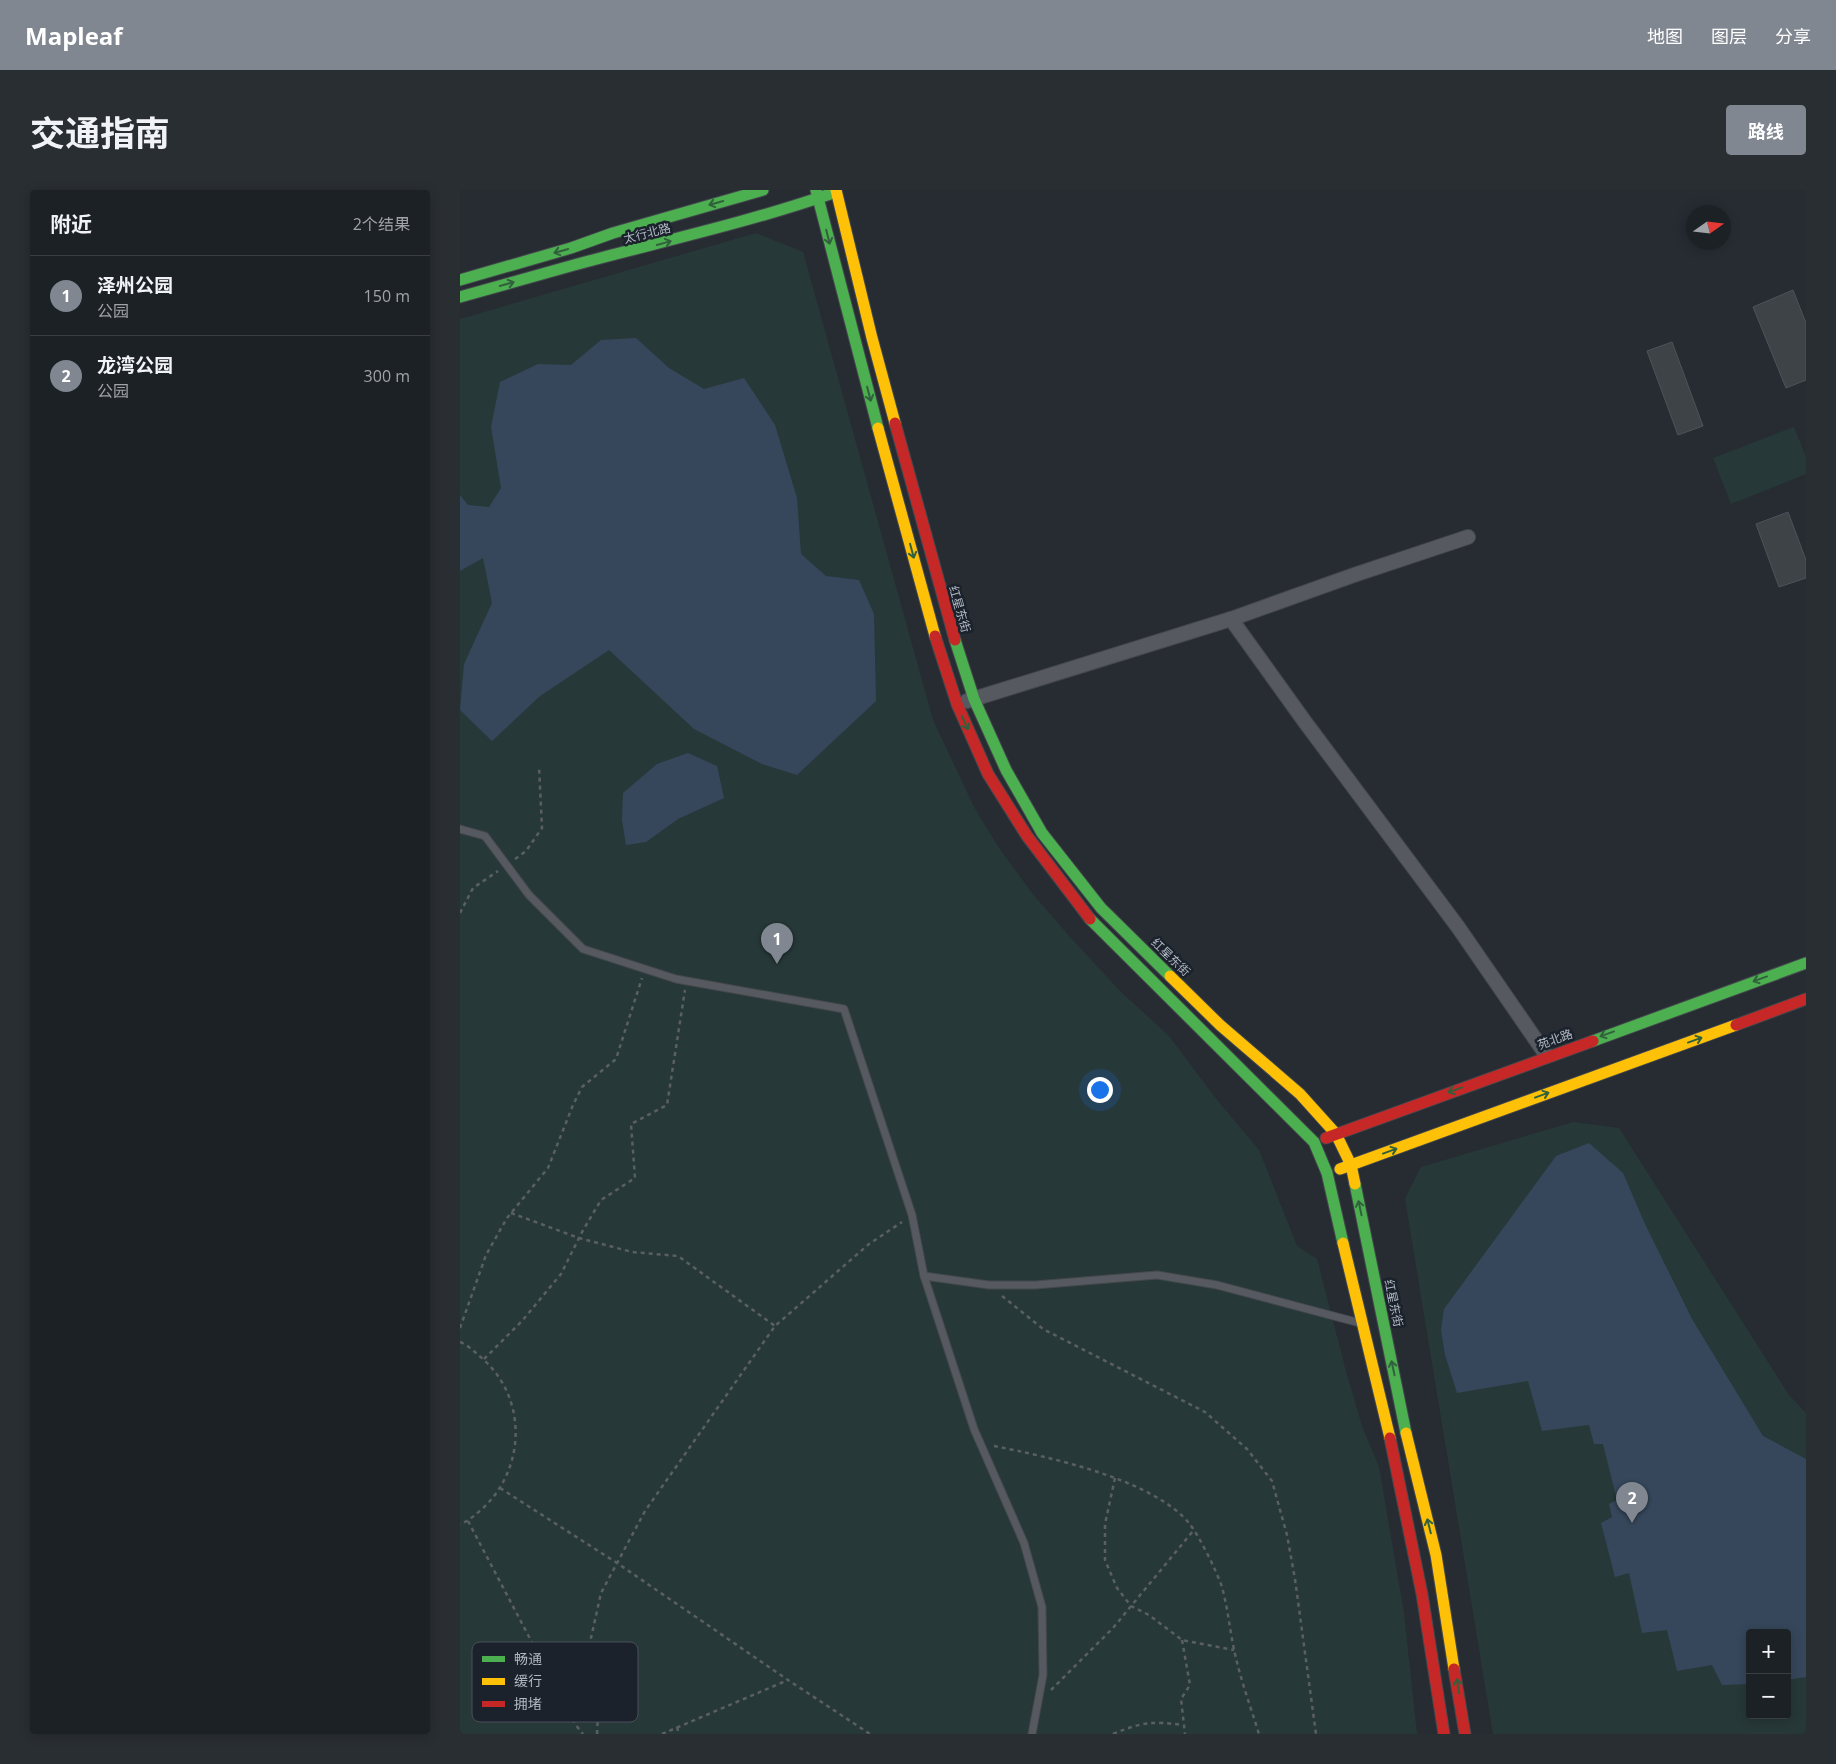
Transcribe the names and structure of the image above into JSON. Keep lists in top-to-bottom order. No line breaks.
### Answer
{"streets":{"main road":["太行北路","红星东街","苑北路"]},"crossings":[["太行北路","红星东街"],["红星东街","苑北路"]],"legend":["畅通","缓行","拥堵"],"north":"right","page":{"header":"Mapleaf","nav":["地图","图层","分享"],"title":"交通指南","buttons":"路线","heading":["附近","2个结果"],"list":[{"mark":"1","name":"泽州公园","note":"公园","value":"150 m"},{"mark":"2","name":"龙湾公园","note":"公园","value":"300 m"}],"pins":["1","2"],"map_buttons":["+","−"]}}
